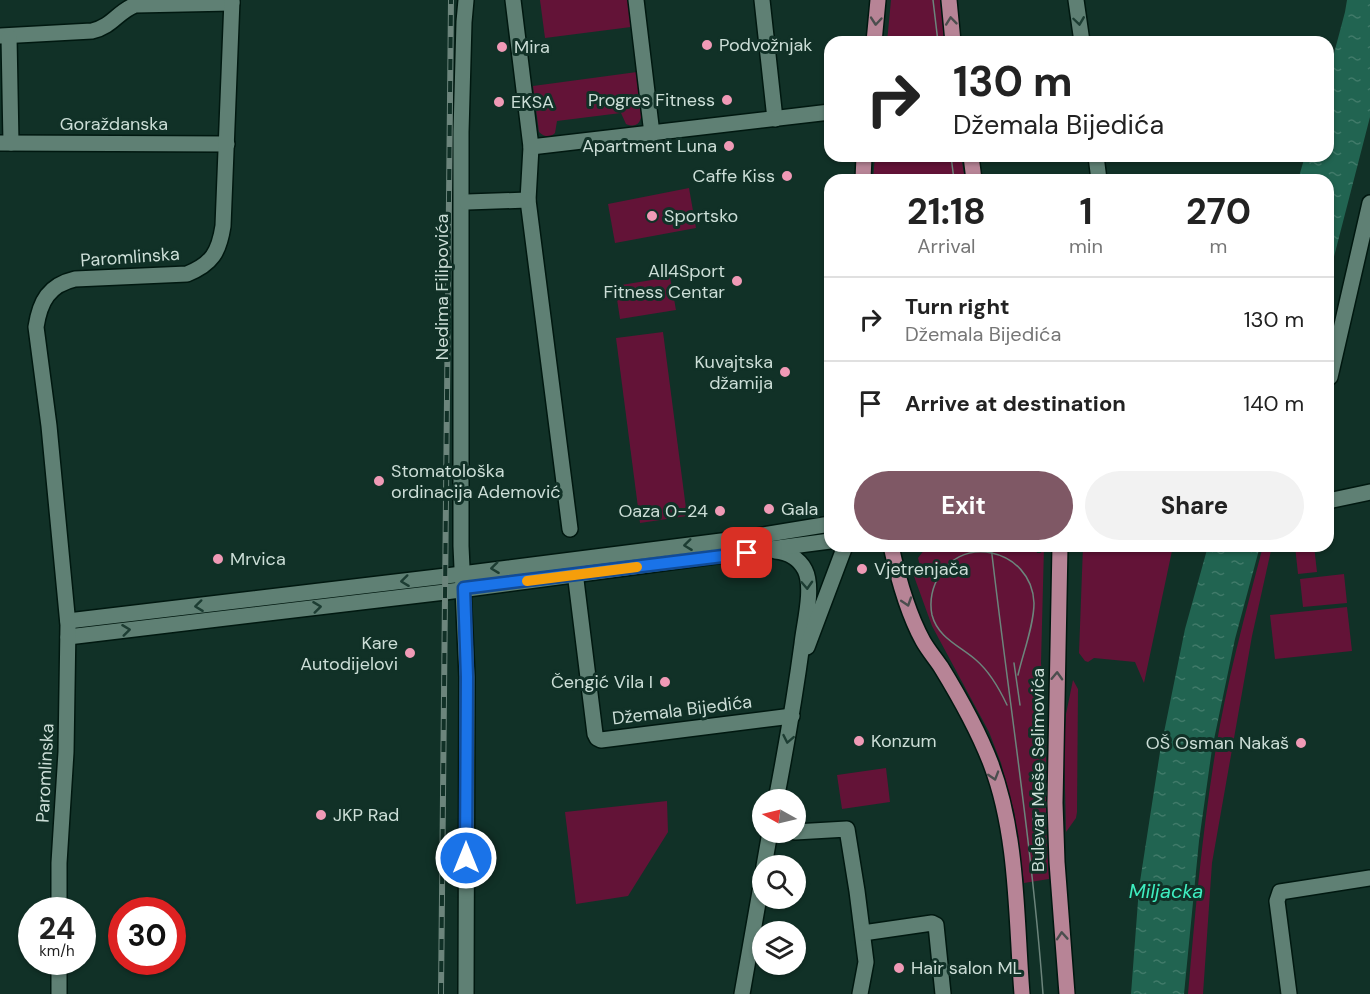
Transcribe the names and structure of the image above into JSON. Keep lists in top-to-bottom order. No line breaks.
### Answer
{"streets":{"main road":["Bulevar Meše Selimovića"],"street":["Goraždanska","Paromlinska","Nedima Filipovića","Džemala Bijedića"]},"crossings":[["Goraždanska","Paromlinska"]],"water":["Miljacka"],"places":["Podvožnjak","Mira","Progres Fitness","EKSA","Apartment Luna","Caffe Kiss","Sportsko","All4Sport Fitness Centar","Kuvajtska džamija","Stomatološka ordinacija Ademović","Gala","Oaza 0-24","Mrvica","Vjetrenjača","Kare Autodijelovi","Čengić Vila I","Konzum","OŠ Osman Nakaš","JKP Rad","Hair salon ML"],"north":"left","page":{"turn":["130 m","Džemala Bijedića"],"eta":["21:18","Arrival","1","min","270","m"],"list":[{"name":"Turn right","note":"Džemala Bijedića","value":"130 m"},{"name":"Arrive at destination","value":"140 m"}],"buttons":["Exit","Share"],"speed":"24 km/h","limit":"30"}}
